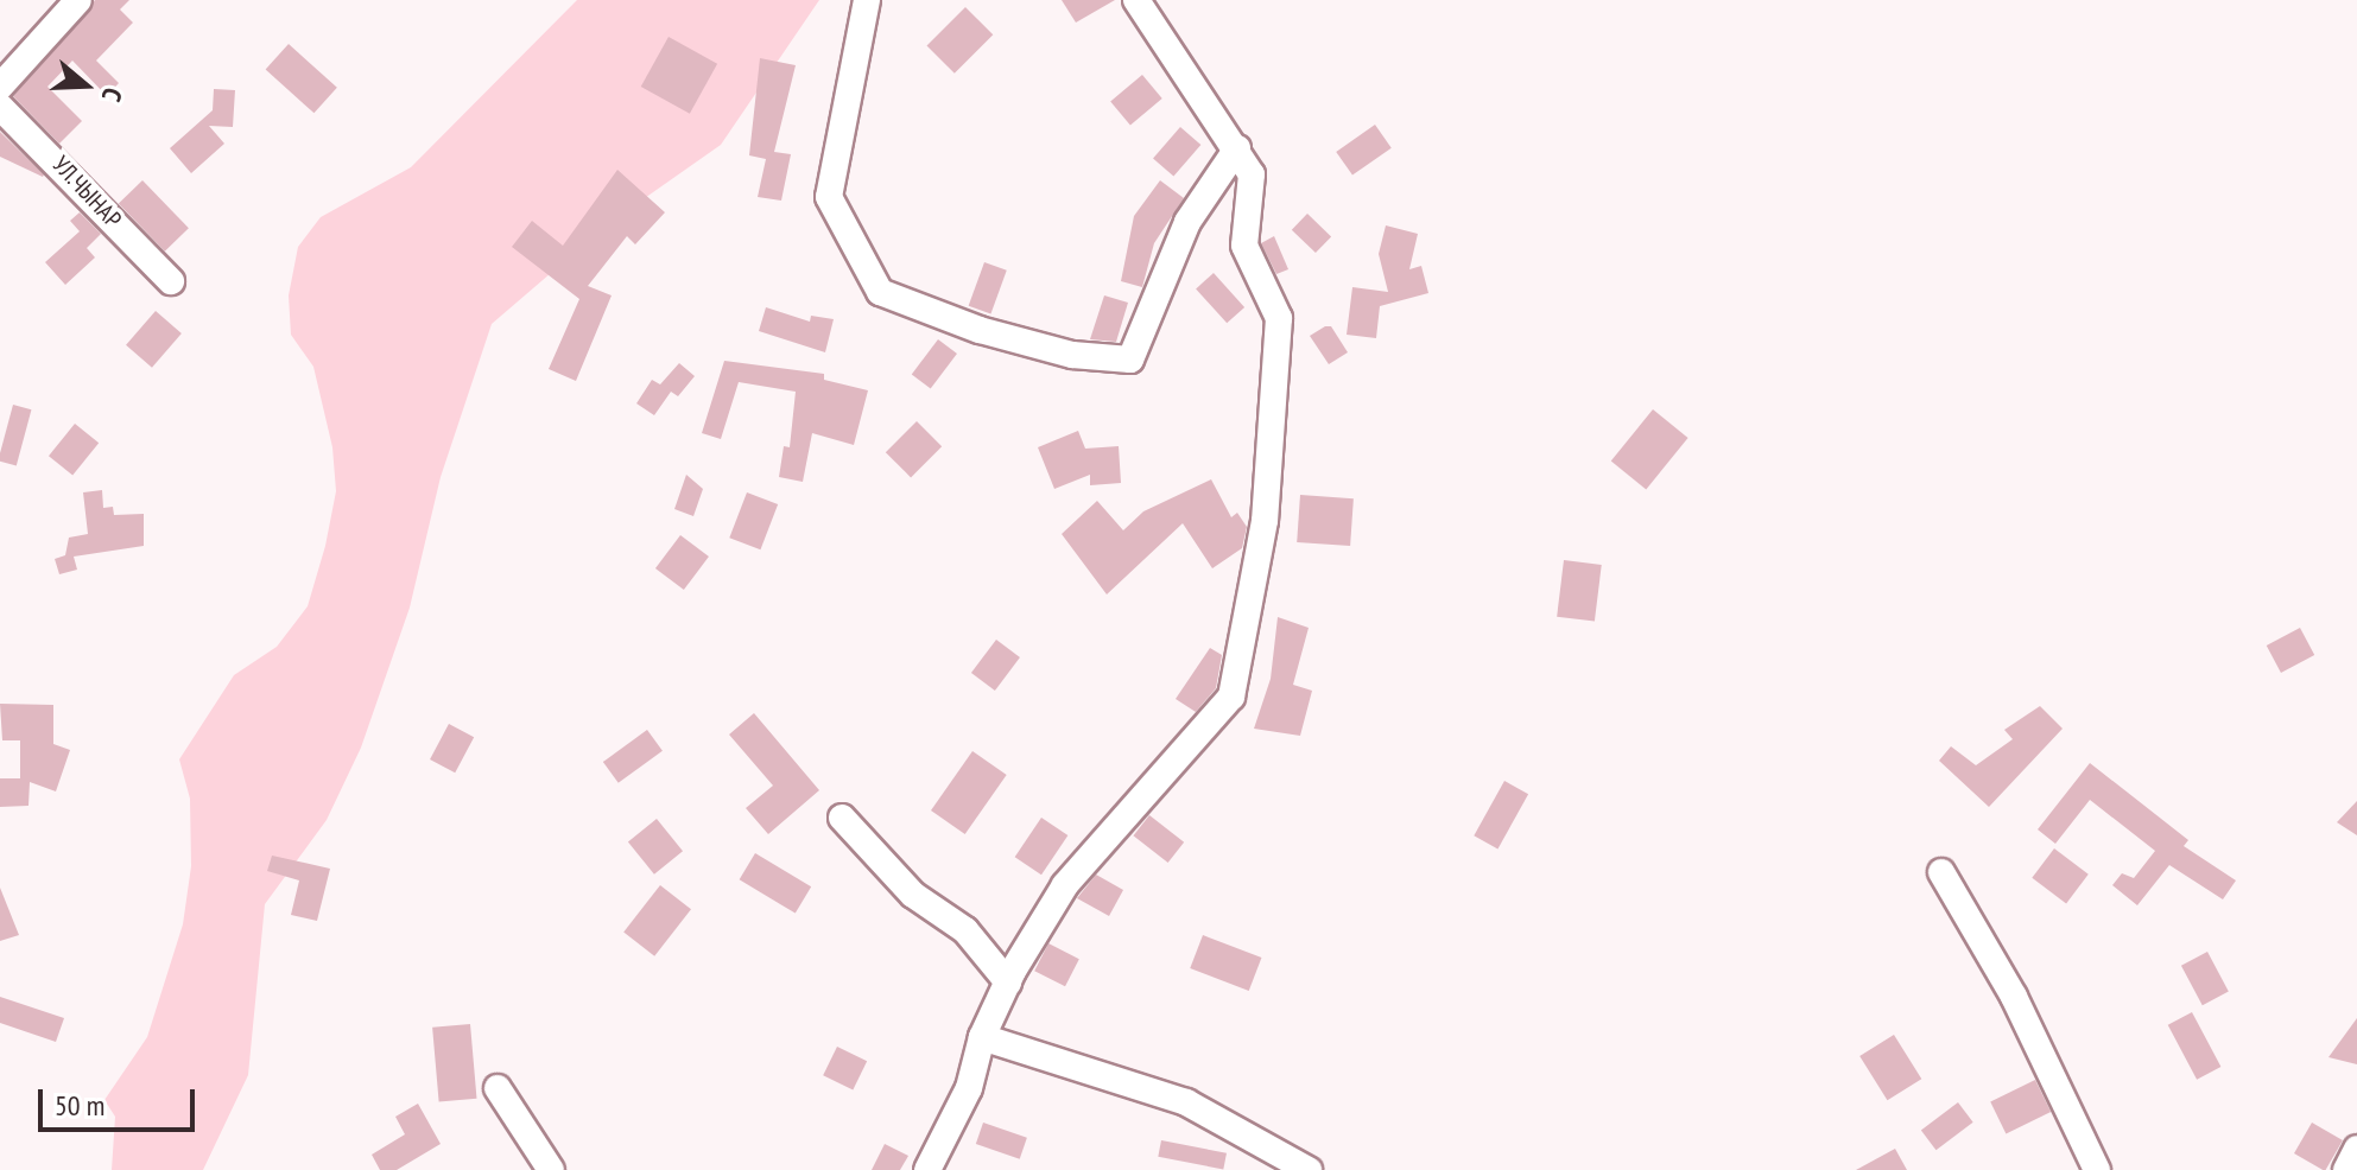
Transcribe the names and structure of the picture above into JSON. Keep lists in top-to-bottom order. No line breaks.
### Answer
{"streets":{"street":["УЛ.ЧЫНАР"]},"scale_bar":"50 m","north":"right"}
